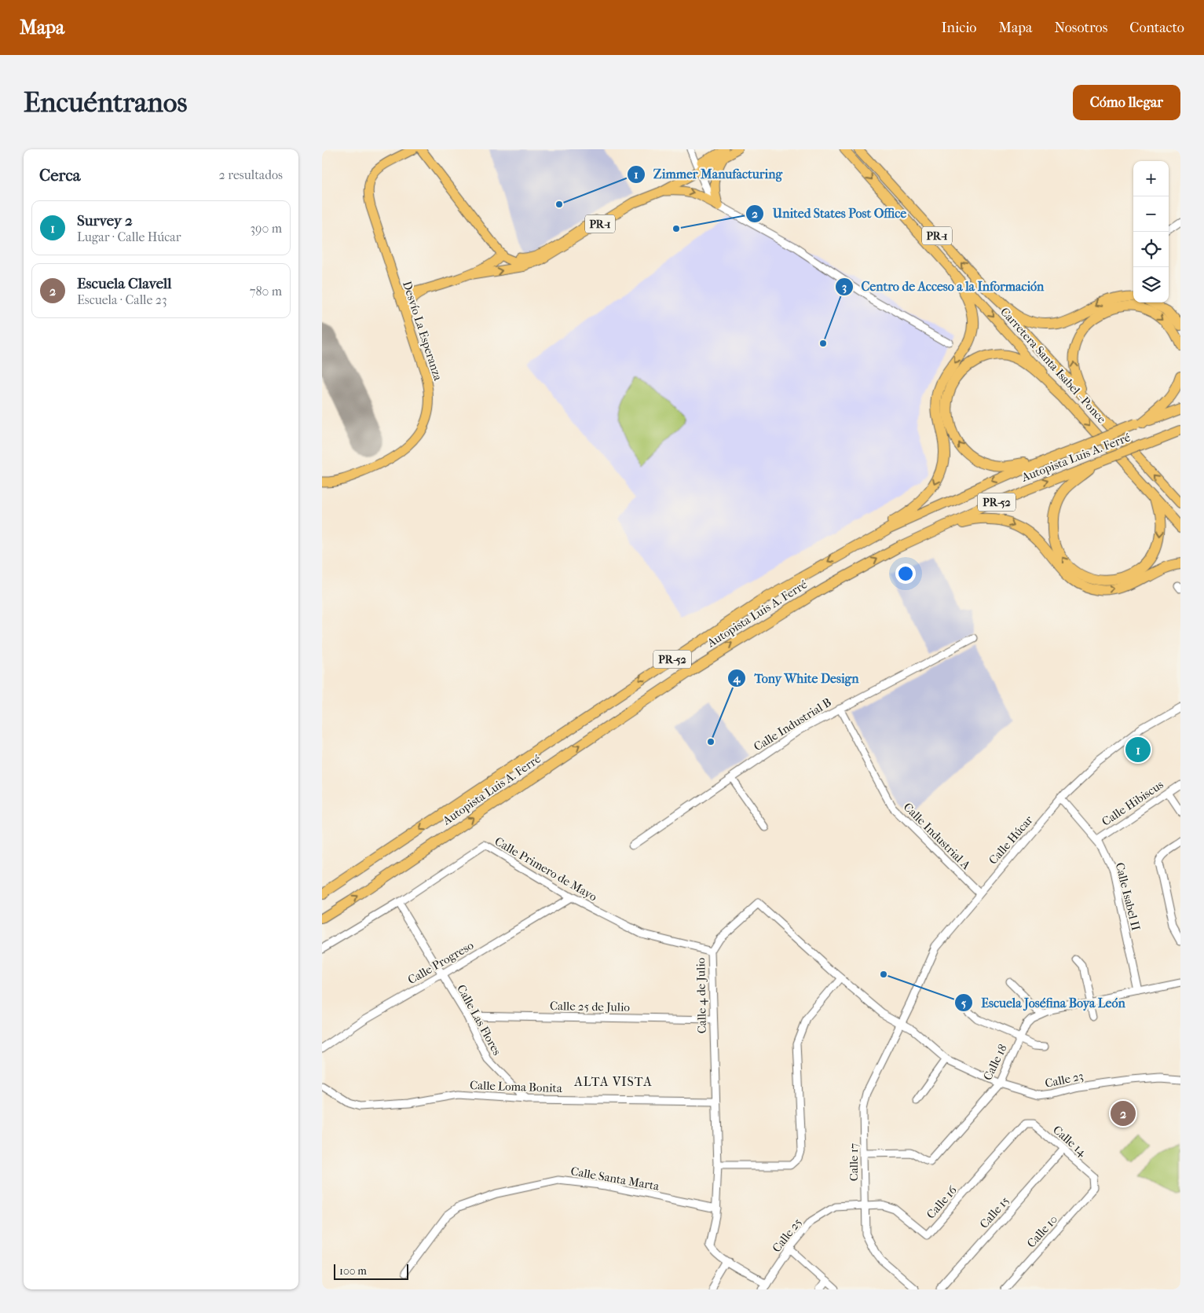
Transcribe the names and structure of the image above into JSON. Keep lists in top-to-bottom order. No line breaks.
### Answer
{"streets":{"highway":["PR-1","Carretera Santa Isabel - Ponce","Autopista Luis A. Ferré","PR-52"],"main road":["Desvío La Esperanza"],"street":["Calle Industrial B","Calle Hibiscus","Calle Industrial A","Calle Húcar","Calle Primero de Mayo","Calle Isabel II","Calle Progreso","Calle 4 de Julio","Calle 25 de Julio","Calle Las Flores","Calle 18","Calle 23","Calle Loma Bonita","Calle 14","Calle 17","Calle Santa Marta","Calle 16","Calle 15","Calle 10","Calle 25"]},"crossings":[["Calle Industrial B","Calle Industrial A"],["Calle Hibiscus","Calle Isabel II"],["Calle Industrial A","Calle Húcar"],["Calle Húcar","Calle Isabel II"],["Calle Húcar","Calle 4 de Julio"],["Calle Húcar","Calle 23"],["Calle Húcar","Calle 17"],["Calle Primero de Mayo","Calle Progreso"],["Calle Primero de Mayo","Calle 4 de Julio"],["Calle Primero de Mayo","Calle Las Flores"],["Calle Isabel II","Calle 18"],["Calle Progreso","Calle Las Flores"],["Calle 4 de Julio","Calle 25 de Julio"],["Calle 4 de Julio","Calle 23"],["Calle 4 de Julio","Calle Loma Bonita"],["Calle 4 de Julio","Calle 17"],["Calle 4 de Julio","Calle Santa Marta"],["Calle 25 de Julio","Calle Las Flores"],["Calle Las Flores","Calle Loma Bonita"],["Calle 18","Calle 23"],["Calle 18","Calle 17"],["Calle 23","Calle 17"],["Calle 14","Calle 16"],["Calle 14","Calle 15"],["Calle 14","Calle 10"],["Calle 17","Calle 16"],["Calle 17","Calle 25"],["Calle 16","Calle 25"]],"districts":["ALTA VISTA"],"places":["Zimmer Manufacturing","United States Post Office","Centro de Acceso a la Información","Tony White Design","Escuela Joséfina Boya León"],"scale_bar":"100 m","page":{"header":"Mapa","nav":["Inicio","Mapa","Nosotros","Contacto"],"buttons":"Cómo llegar","title":"Encuéntranos","heading":["Cerca","2 resultados"],"map_buttons":["+","−"],"list":[{"mark":"1","name":"Survey 2","note":"Lugar · Calle Húcar","value":"390 m"},{"mark":"2","name":"Escuela Clavell","note":"Escuela · Calle 23","value":"780 m"}],"pins":["1","2"],"scale":"100 m"}}
